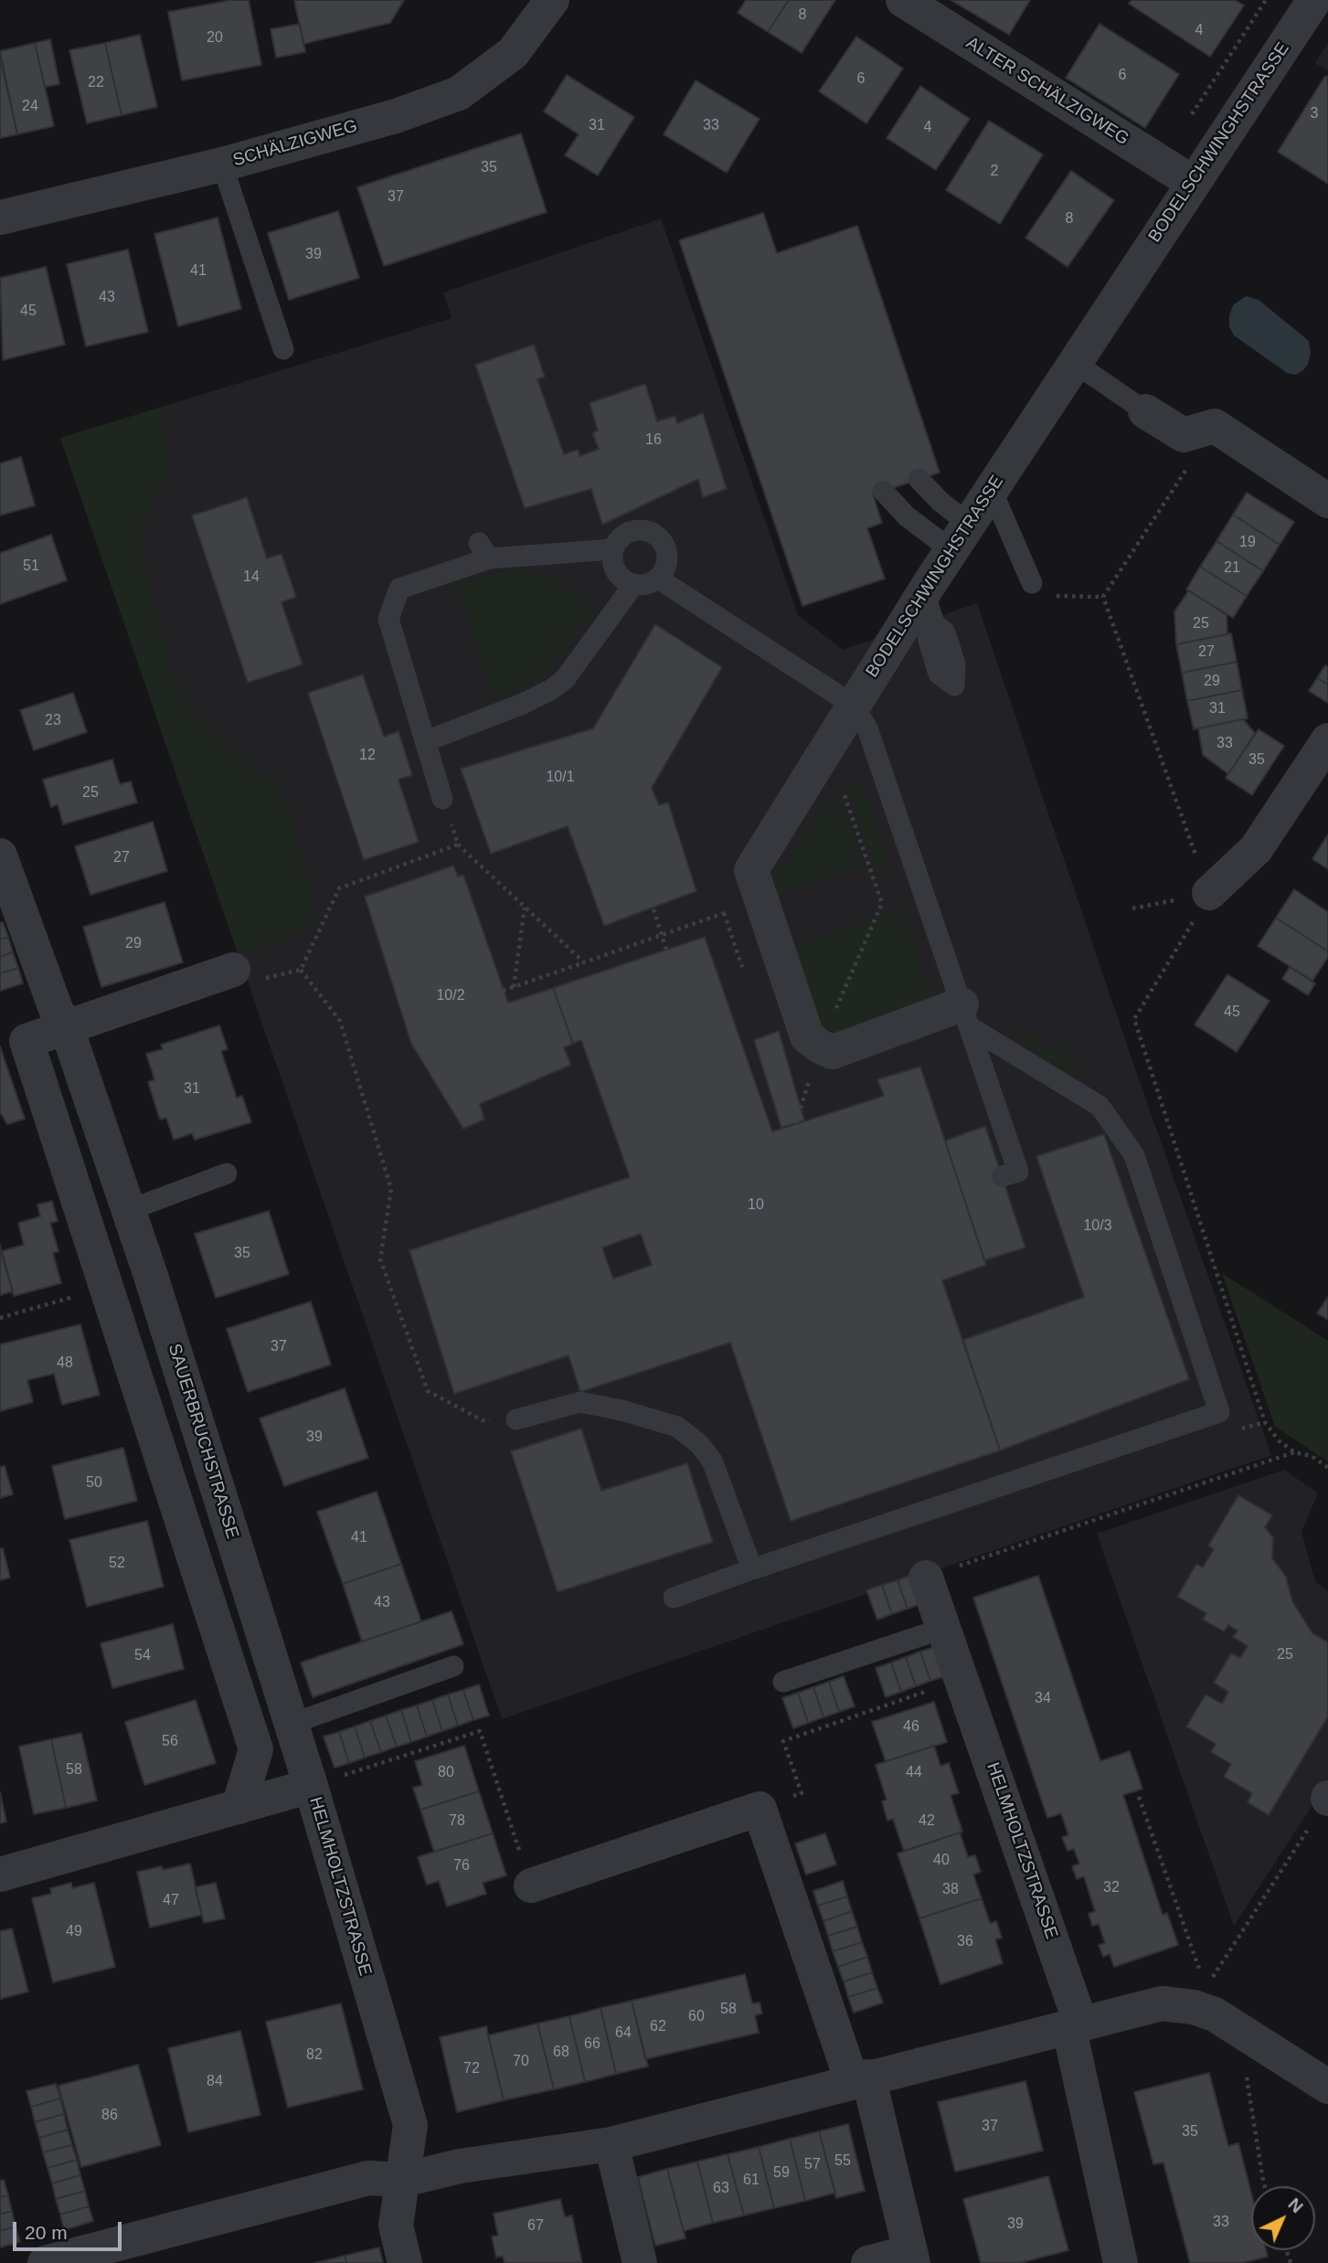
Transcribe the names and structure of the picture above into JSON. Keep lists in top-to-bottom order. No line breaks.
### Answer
{"streets":{"street":["ALTER SCHÄLZIGWEG","BODELSCHWINGHSTRASSE","SCHÄLZIGWEG","SAUERBRUCHSTRASSE","HELMHOLTZSTRASSE"]},"crossings":[["ALTER SCHÄLZIGWEG","BODELSCHWINGHSTRASSE"],["SAUERBRUCHSTRASSE","HELMHOLTZSTRASSE"]],"house_numbers":["8","4","20","6","6","22","24","3","31","33","4","35","2","37","8","39","41","43","45","16","19","51","21","14","25","27","29","31","23","33","12","35","10/1","25","27","29","10/2","45","31","10","10/3","35","37","48","39","50","41","52","43","25","54","34","46","56","58","80","44","78","42","40","76","32","38","47","49","36","58","60","62","64","66","68","82","70","72","84","86","37","35","55","57","59","61","63","33","39","67"],"scale_bar":"20 m","north":"top right"}
